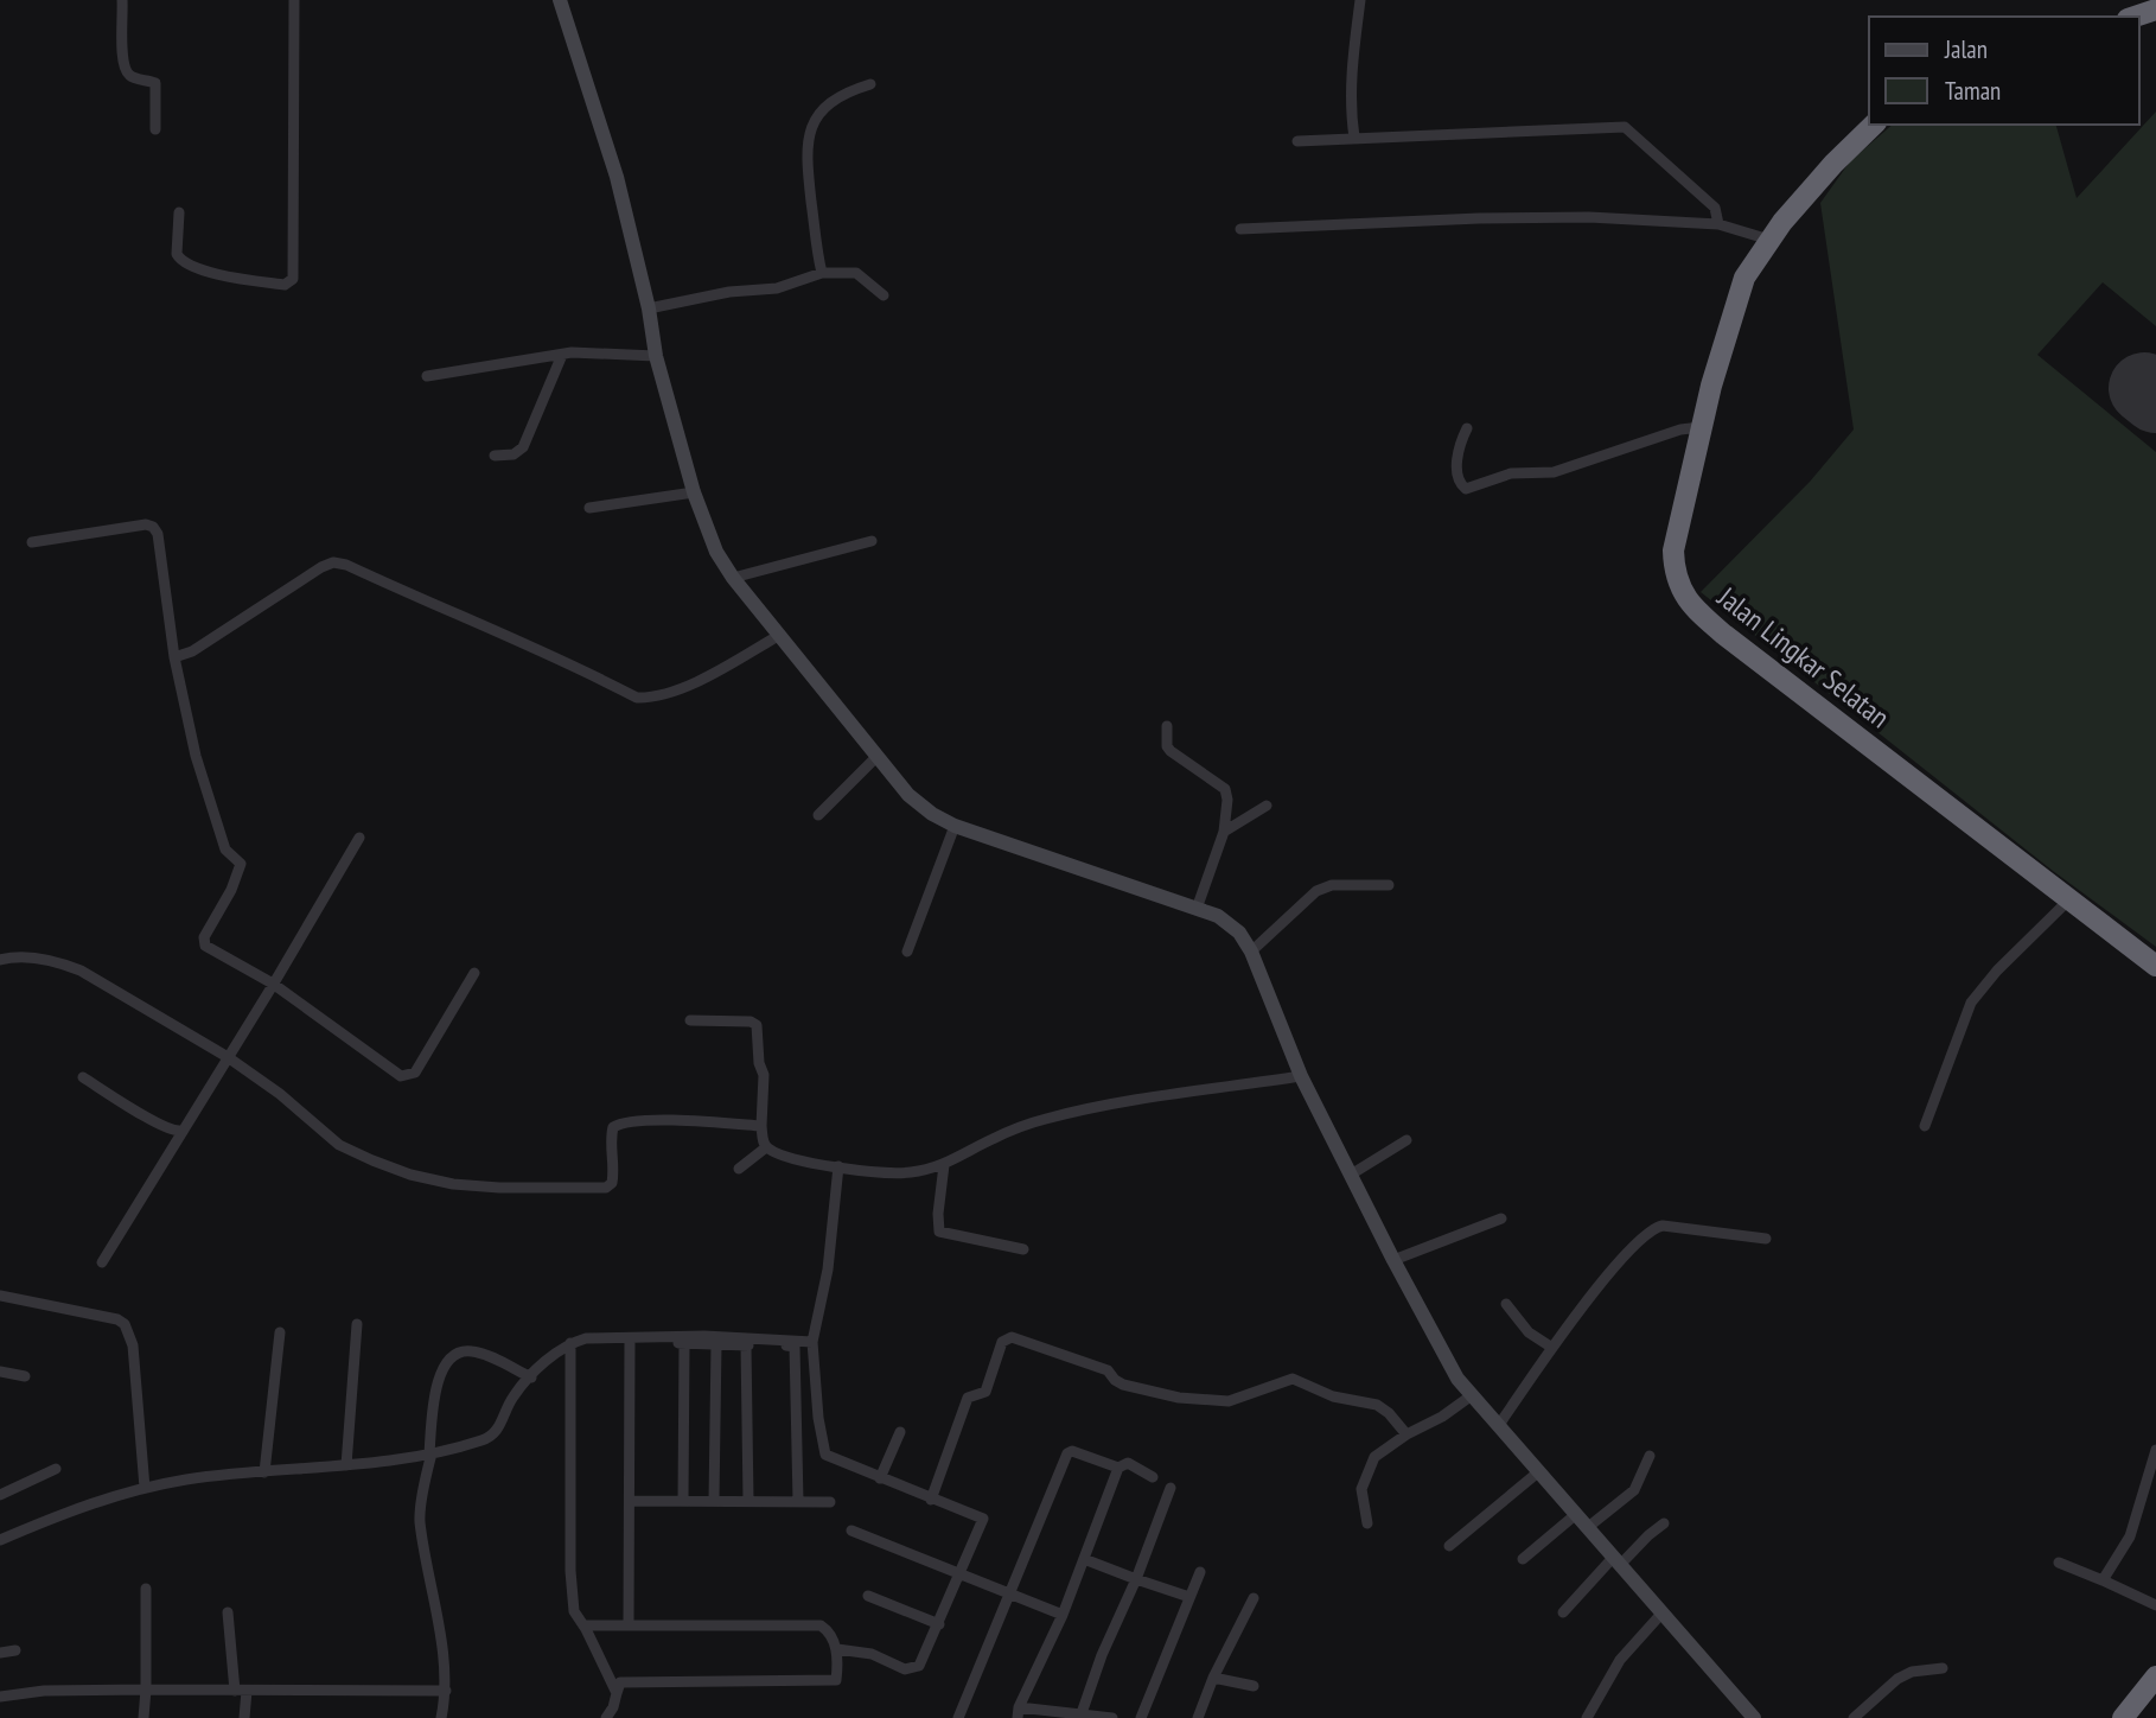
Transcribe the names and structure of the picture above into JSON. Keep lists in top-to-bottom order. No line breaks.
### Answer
{"streets":{"highway":["Jalan Lingkar Selatan"]},"legend":["Jalan","Taman"]}
